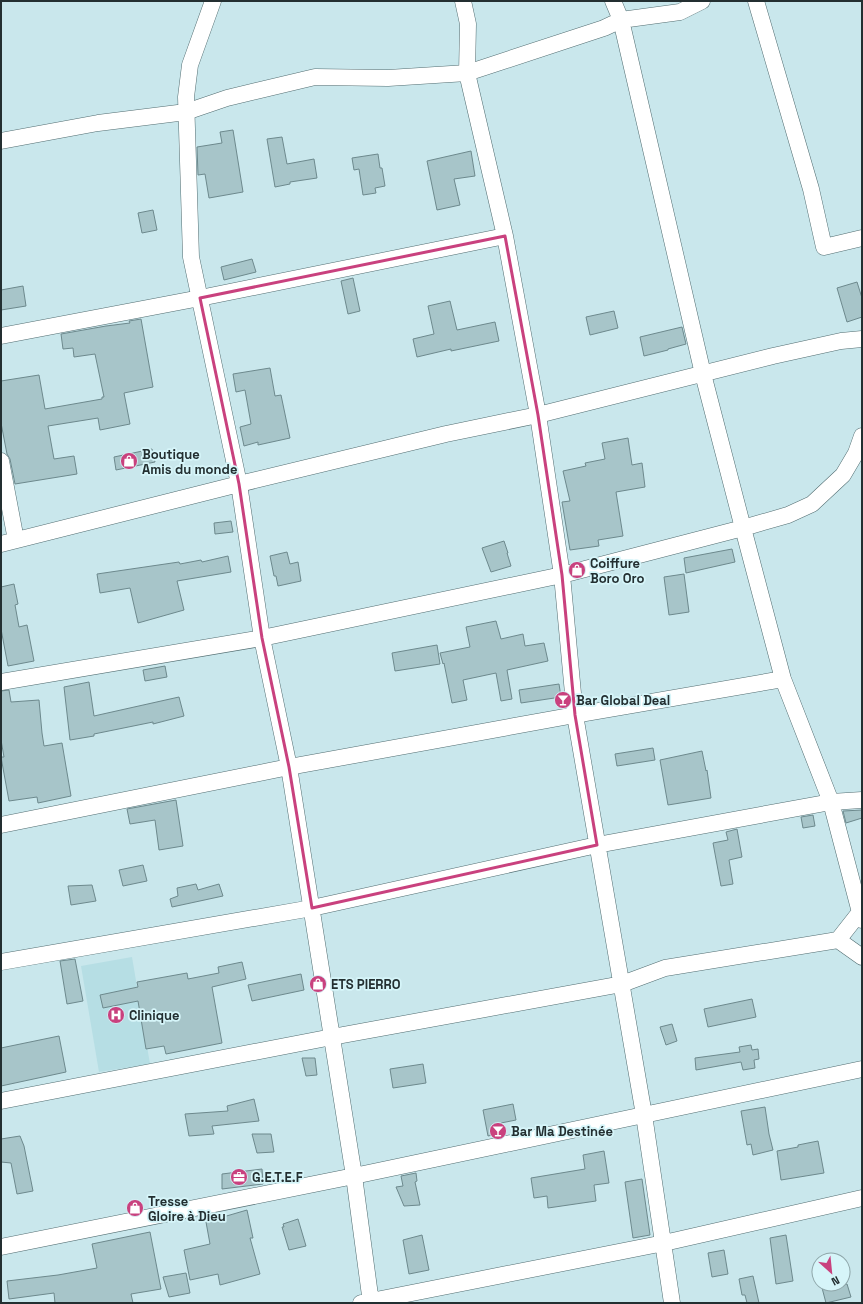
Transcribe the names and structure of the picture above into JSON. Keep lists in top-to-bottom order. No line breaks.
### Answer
{"places":{"shop":["Boutique Amis du monde","Coiffure Boro Oro","ETS PIERRO","Tresse Gloire à Dieu"],"bar":["Bar Global Deal","Bar Ma Destinée"],"hospital":["Clinique"],"office":["G.E.T.E.F"]},"north":"bottom right"}
